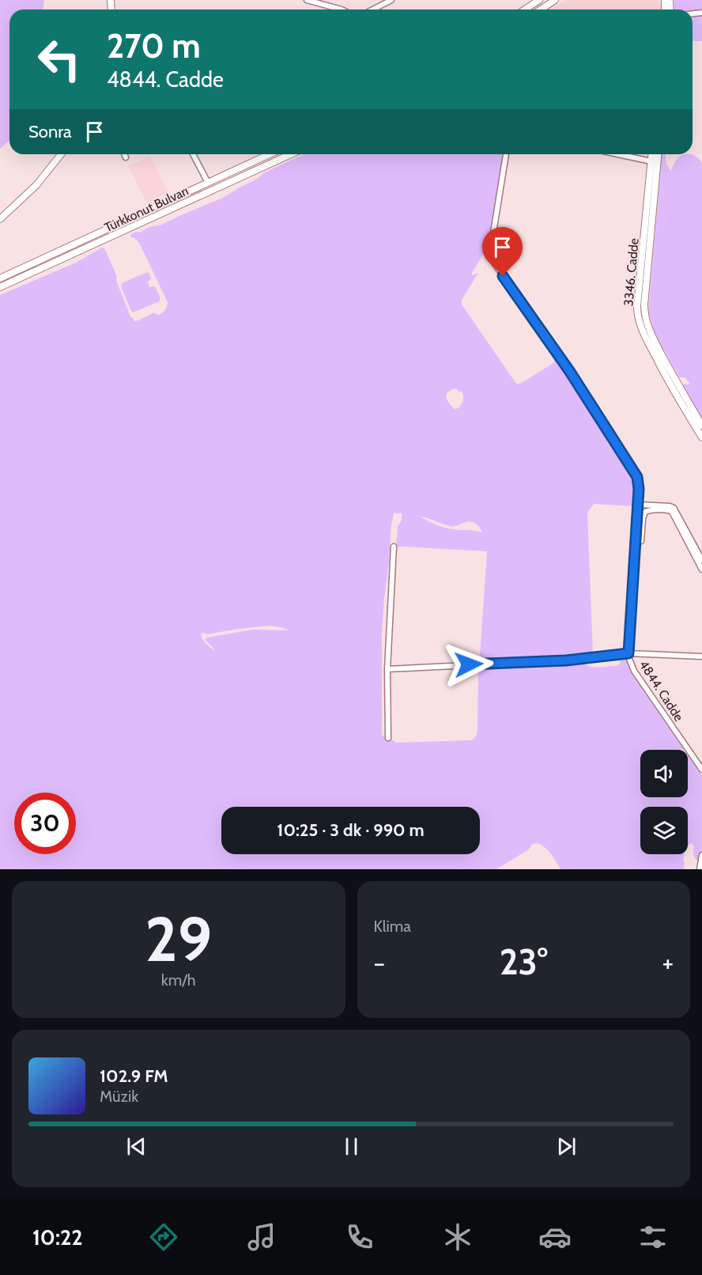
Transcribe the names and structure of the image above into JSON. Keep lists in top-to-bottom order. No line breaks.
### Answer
{"streets":{"street":["Türkkonut Bulvarı","3346. Cadde","4844. Cadde"]},"page":{"turn":["270 m","4844. Cadde"],"then":"Sonra","limit":"30","trip":"10:25 · 3 dk · 990 m","tile":[["29","km/h"],"Klima"],"heat":["−","23°","+"],"song":["102.9 FM","Müzik"],"tabs":"10:22"}}
